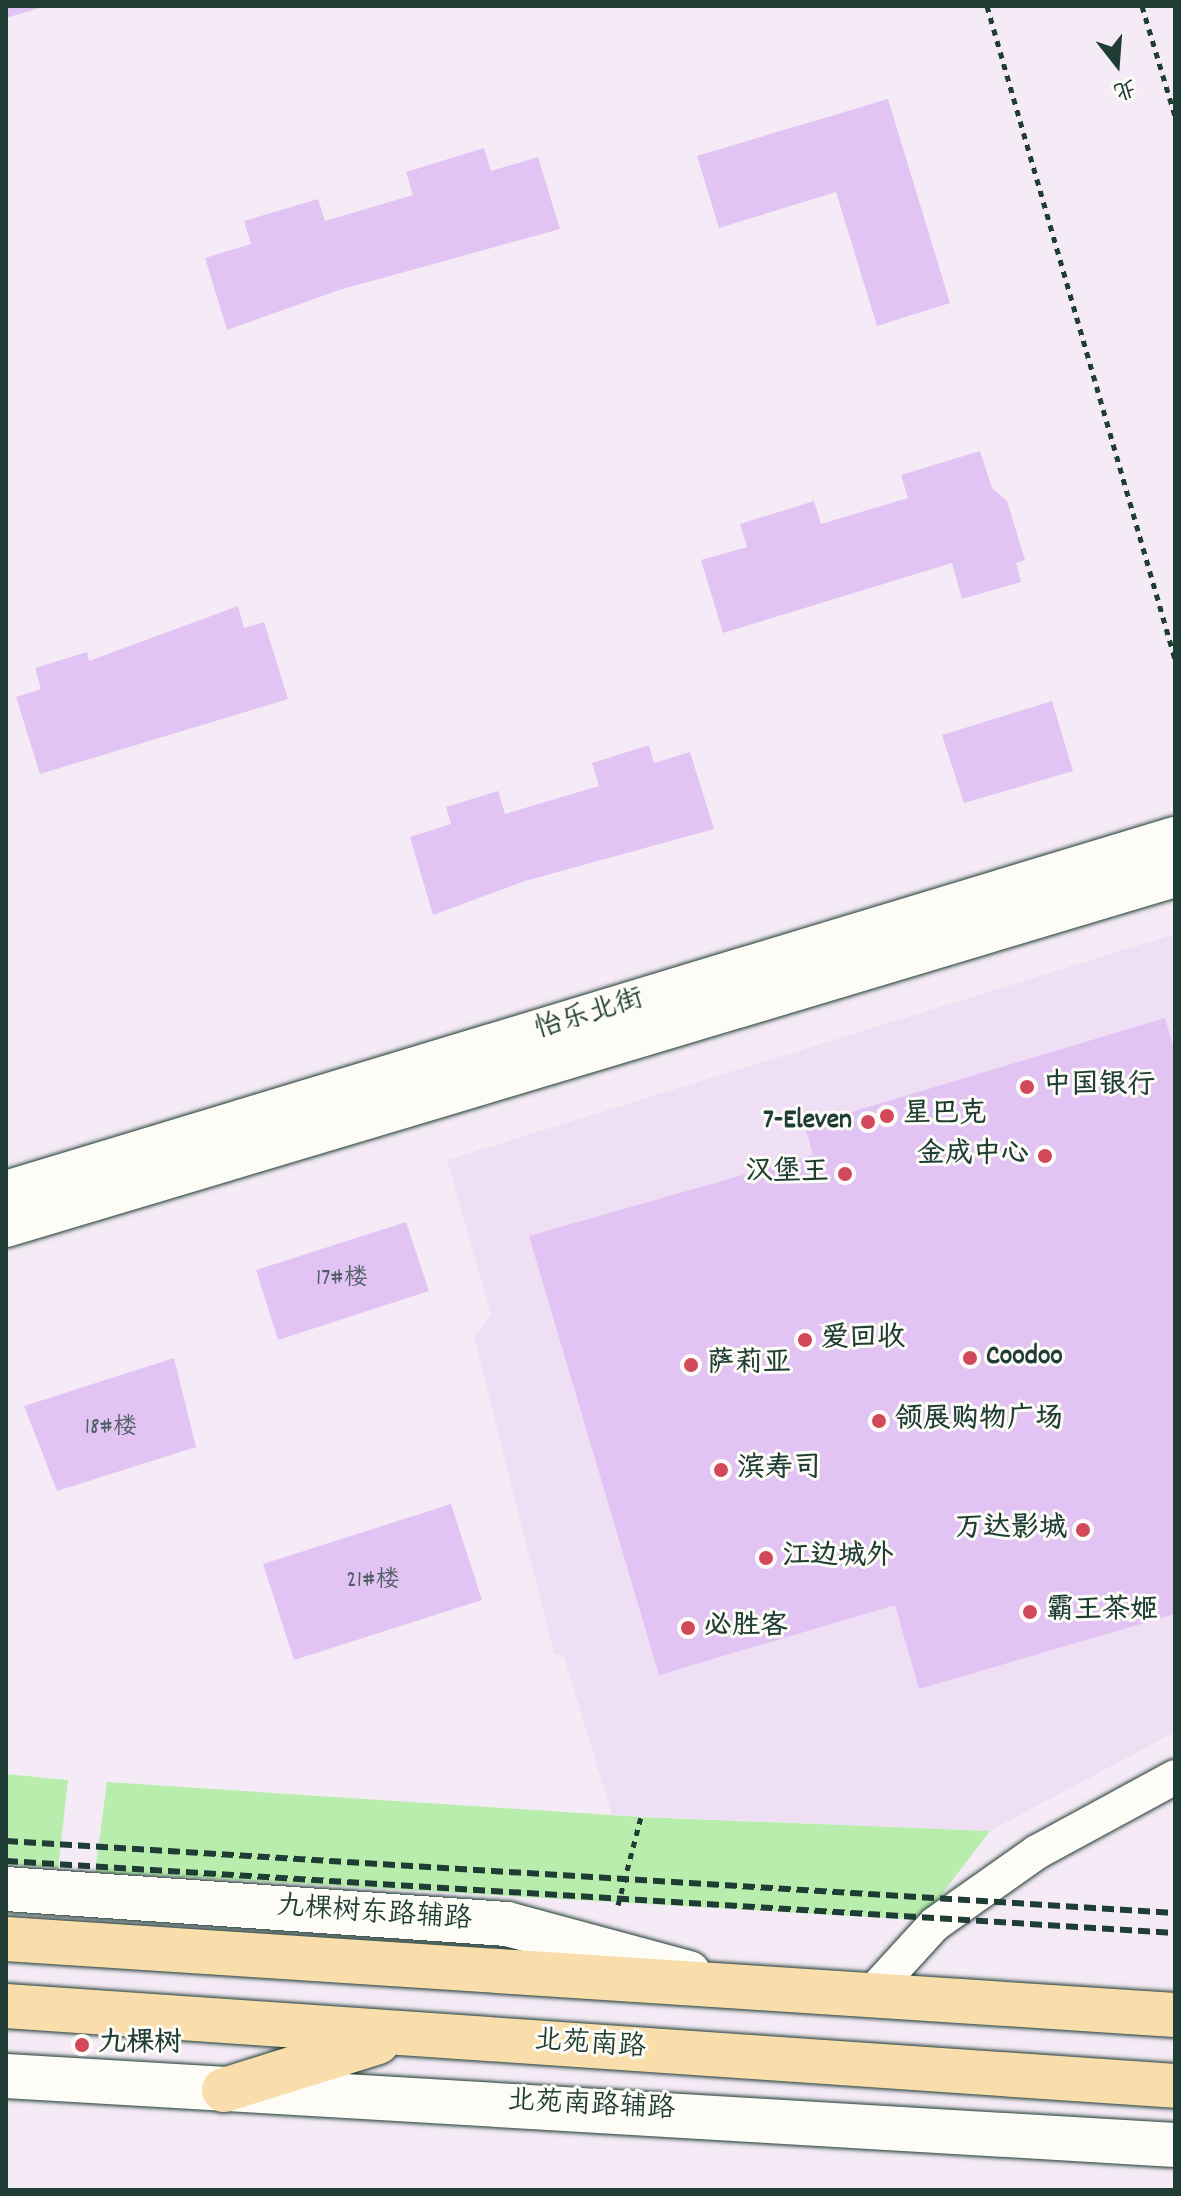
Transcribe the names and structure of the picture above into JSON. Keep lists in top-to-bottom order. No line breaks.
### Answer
{"streets":{"highway":["北苑南路"],"main road":["怡乐北街","九棵树东路辅路","北苑南路辅路"]},"places":["中国银行","星巴克","7-Eleven","金成中心","汉堡王","爱回收","Coodoo","萨莉亚","领展购物广场","滨寿司","万达影城","江边城外","霸王茶姬","必胜客","九棵树"],"house_numbers":["17#楼","18#楼","21#楼"],"north":"bottom"}
